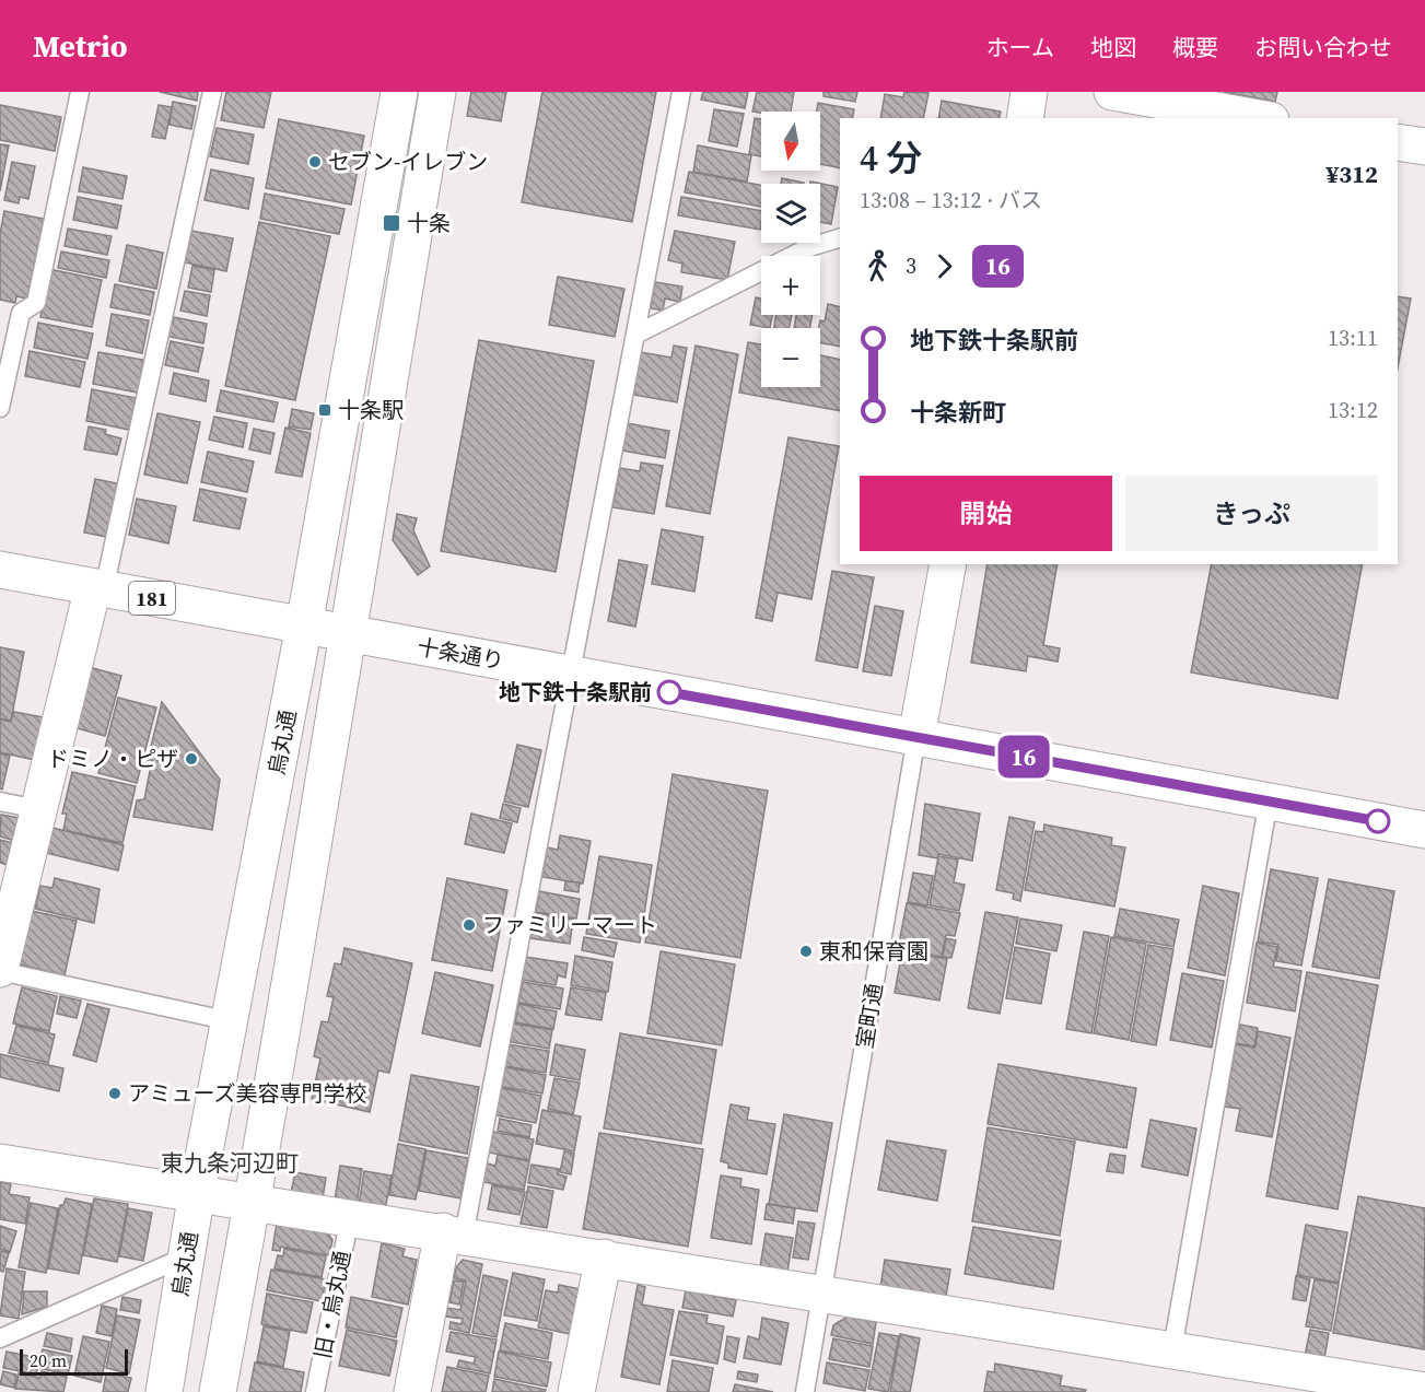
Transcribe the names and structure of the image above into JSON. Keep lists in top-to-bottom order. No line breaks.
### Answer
{"streets":{"street":["181","十条通り","烏丸通","室町通"],"lane":["旧・烏丸通"]},"crossings":[["十条通り","烏丸通"],["十条通り","室町通"]],"districts":["東九条河辺町"],"places":{"other":["セブン-イレブン","地下鉄十条駅前","ドミノ・ピザ","ファミリーマート","東和保育園","アミューズ美容専門学校"],"transit":["十条","十条駅"]},"lines":["bus line 16"],"scale_bar":"20 m","north":"bottom","page":{"header":"Metrio","nav":["ホーム","地図","概要","お問い合わせ"],"on_map":"16","map_buttons":["+","−"],"heading":["4 分","13:08 – 13:12 · バス","¥312"],"legs":["3","16"],"list":[{"name":"地下鉄十条駅前","value":"13:11"},{"name":"十条新町","value":"13:12"}],"buttons":["開始","きっぷ"],"scale":"20 m"}}
